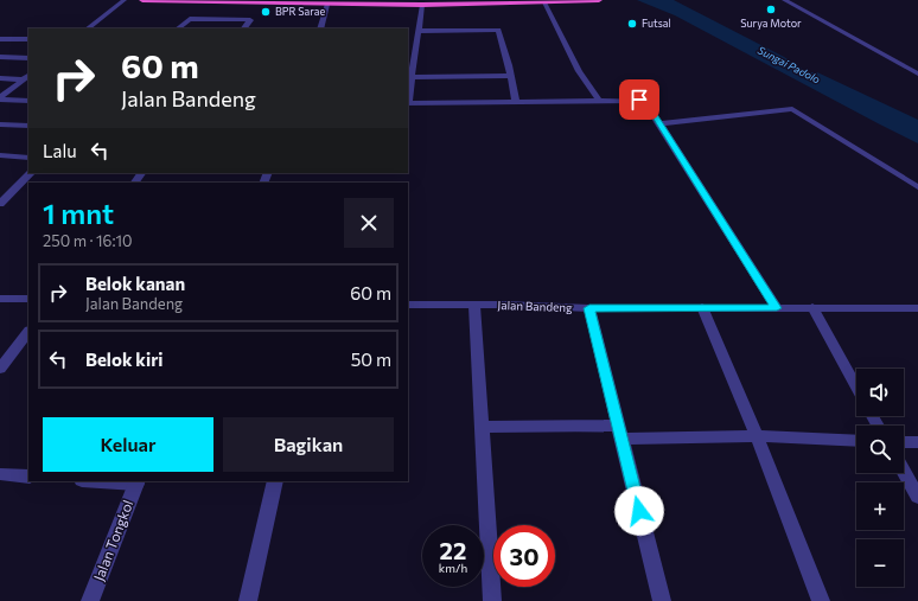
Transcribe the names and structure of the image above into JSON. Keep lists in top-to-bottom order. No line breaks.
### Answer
{"streets":{"street":["Jalan Bandeng","Jalan Tongkol"]},"water":["Sungai Padolo"],"places":["Surya Motor","BPR Sarae","Futsal"],"page":{"turn":["60 m","Jalan Bandeng"],"then":"Lalu","heading":["1 mnt","250 m · 16:10"],"list":[{"name":"Belok kanan","note":"Jalan Bandeng","value":"60 m"},{"name":"Belok kiri","value":"50 m"}],"map_buttons":["+","−"],"buttons":["Keluar","Bagikan"],"speed":"22 km/h","limit":"30"}}
